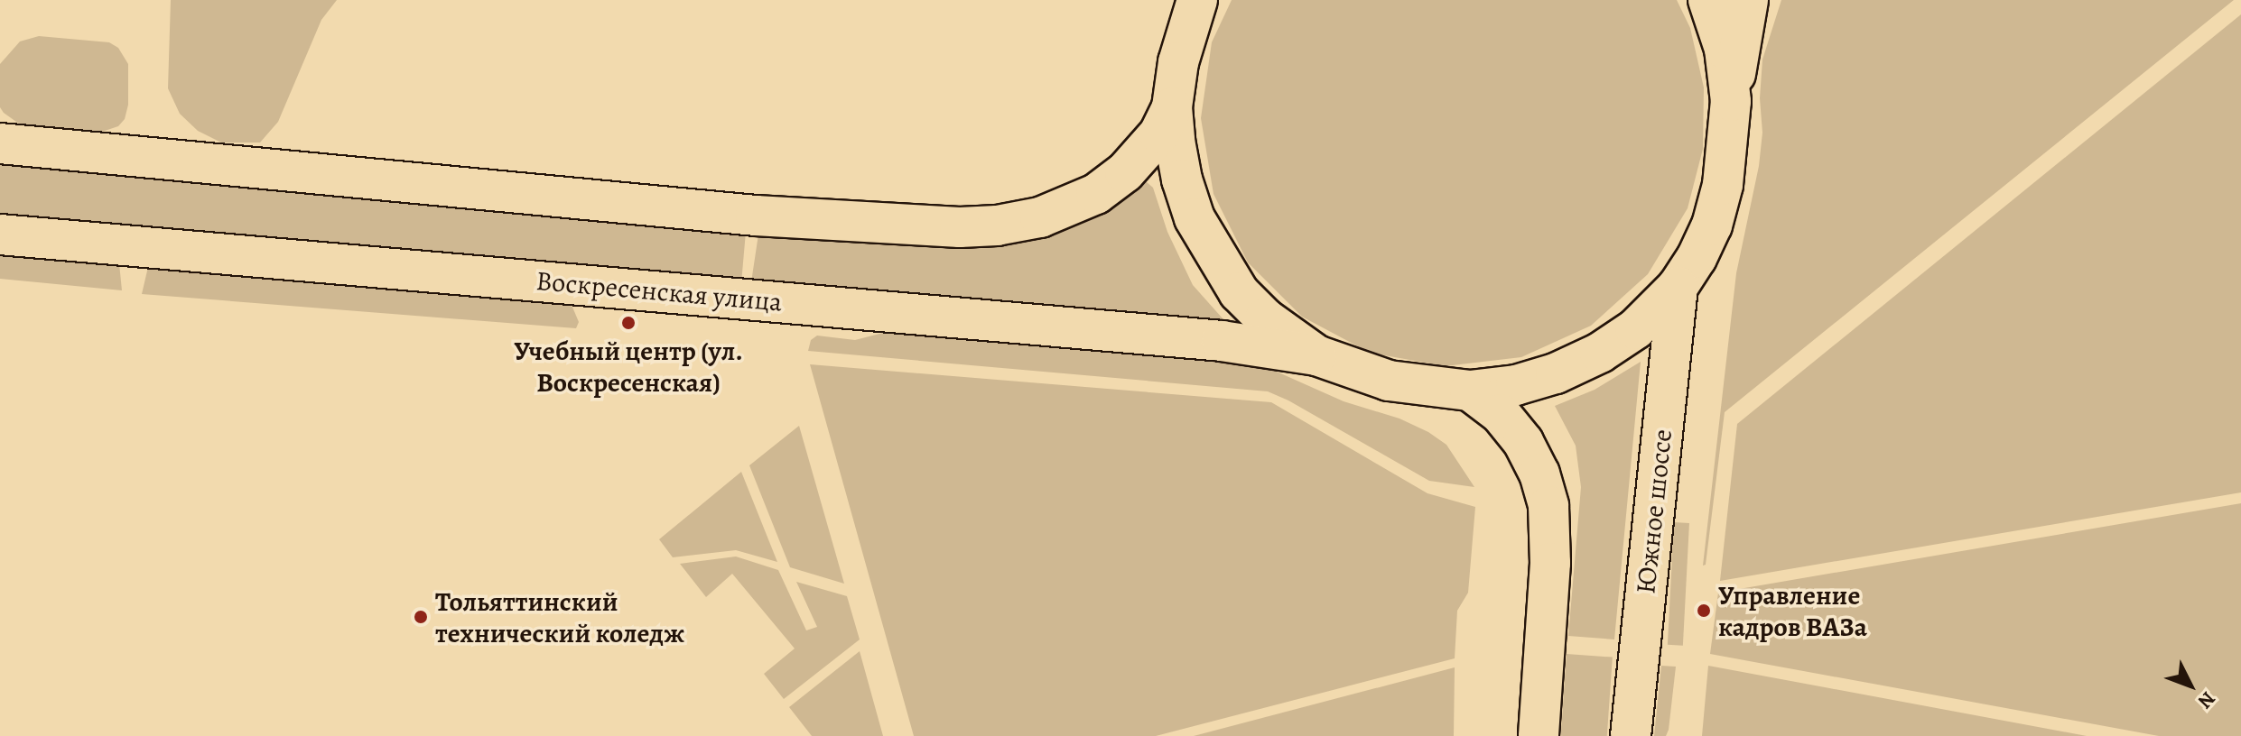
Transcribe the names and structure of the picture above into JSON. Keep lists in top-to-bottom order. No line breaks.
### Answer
{"streets":{"main road":["Воскресенская улица","Южное шоссе"]},"places":["Учебный центр (ул. Воскресенская)","Управление кадров ВАЗа","Тольяттинский технический коледж"],"north":"bottom right"}
